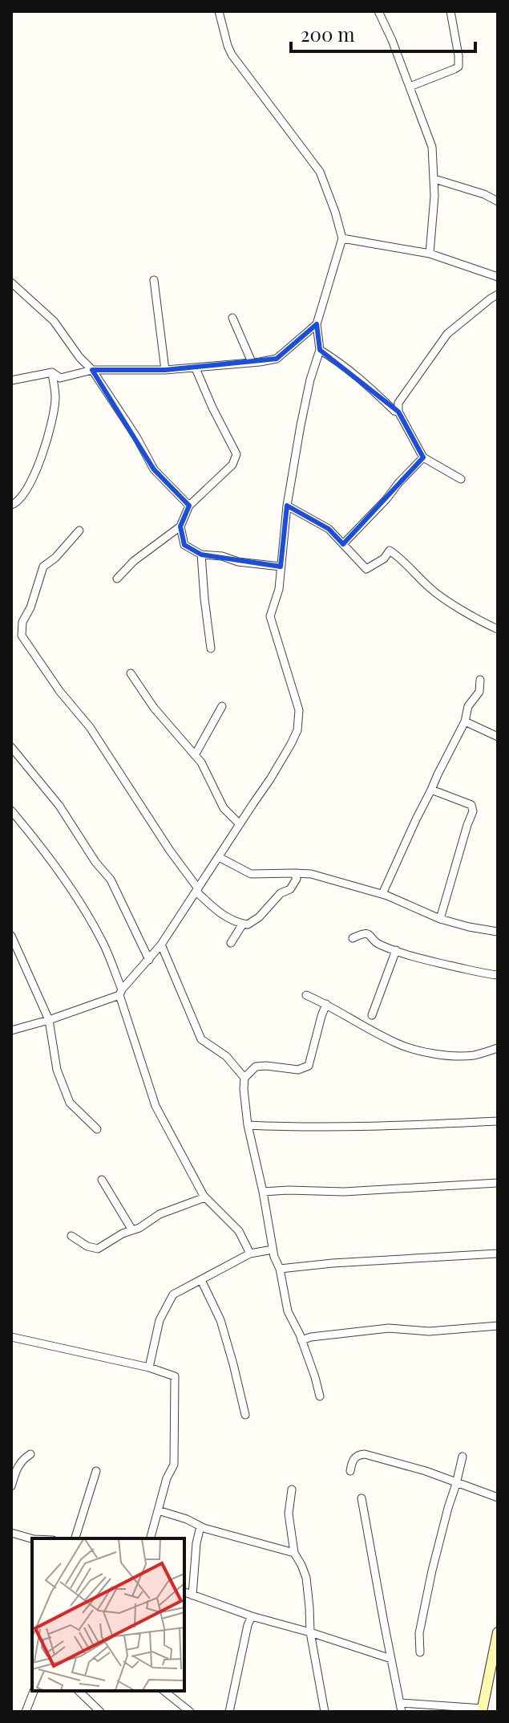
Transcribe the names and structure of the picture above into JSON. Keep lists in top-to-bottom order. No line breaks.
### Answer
{"scale_bar":"200 m"}
